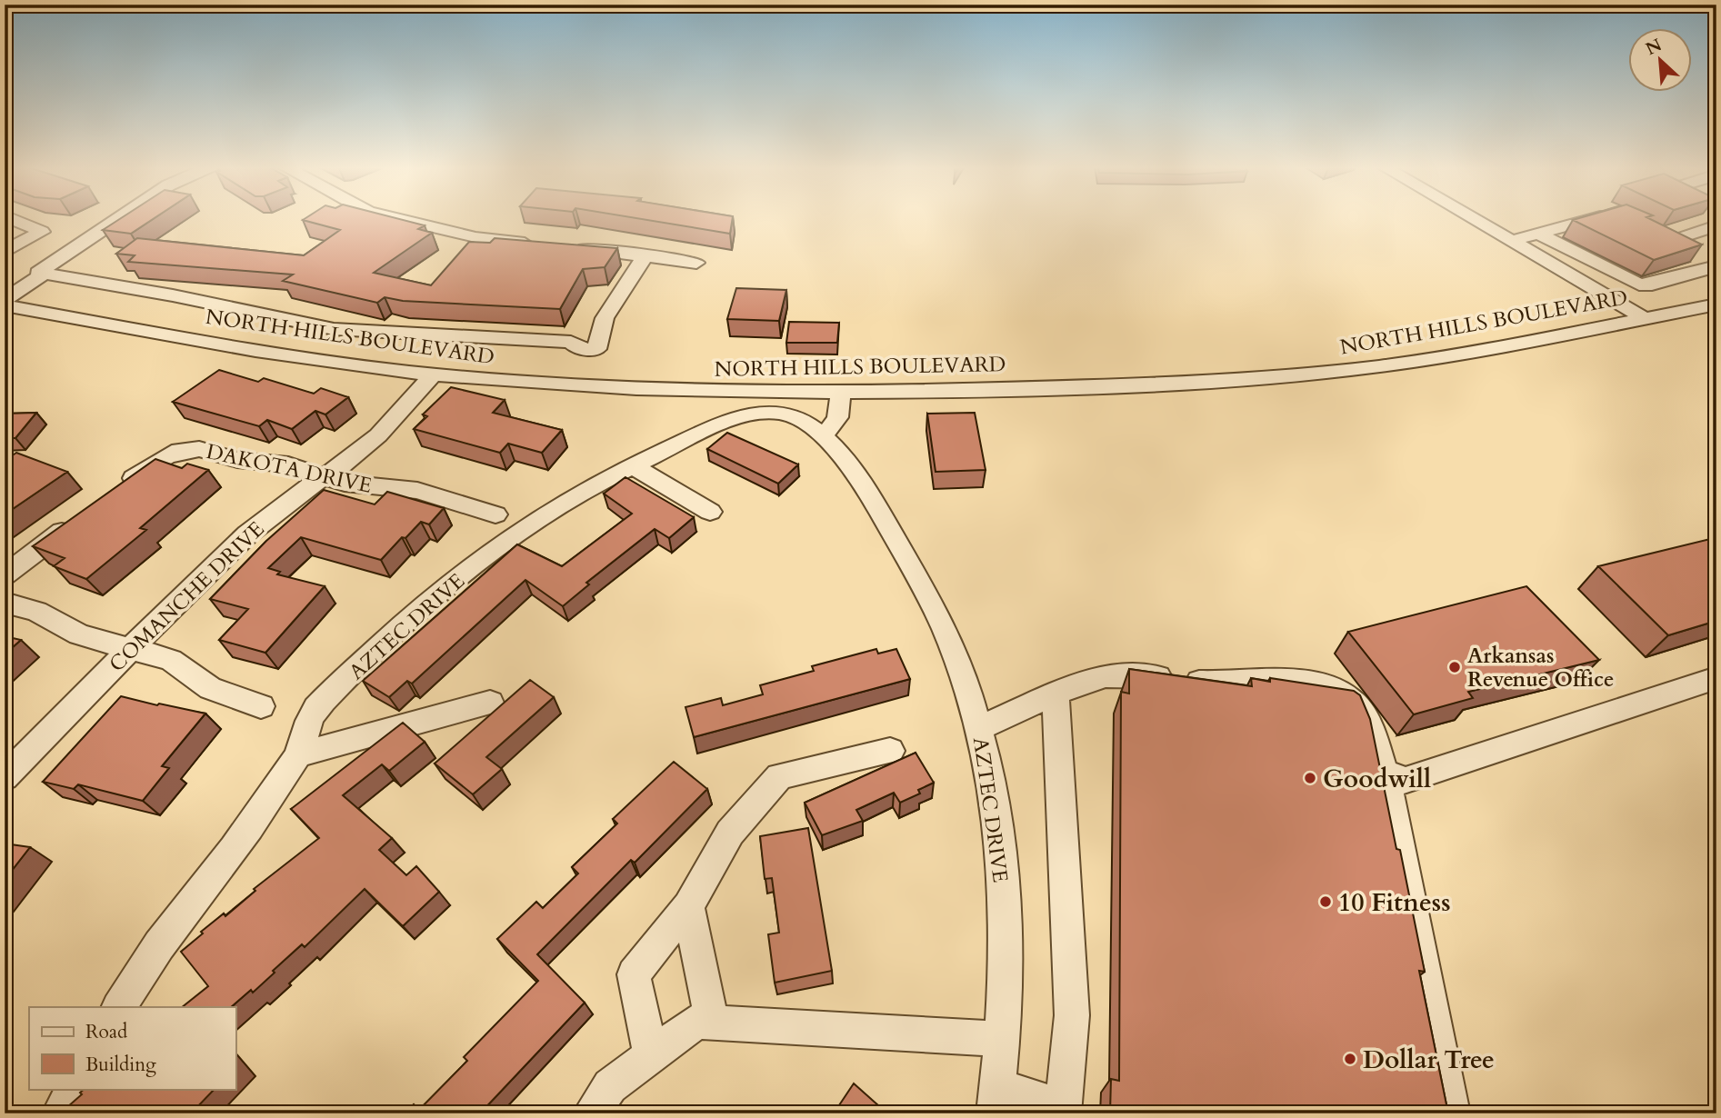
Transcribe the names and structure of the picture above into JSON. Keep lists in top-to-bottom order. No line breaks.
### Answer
{"streets":{"street":["NORTH HILLS BOULEVARD","DAKOTA DRIVE","COMANCHE DRIVE","AZTEC DRIVE"]},"crossings":[["NORTH HILLS BOULEVARD","COMANCHE DRIVE"],["DAKOTA DRIVE","COMANCHE DRIVE"]],"places":["Arkansas Revenue Office","Goodwill","10 Fitness","Dollar Tree"],"legend":["Road","Building"],"north":"top left"}
